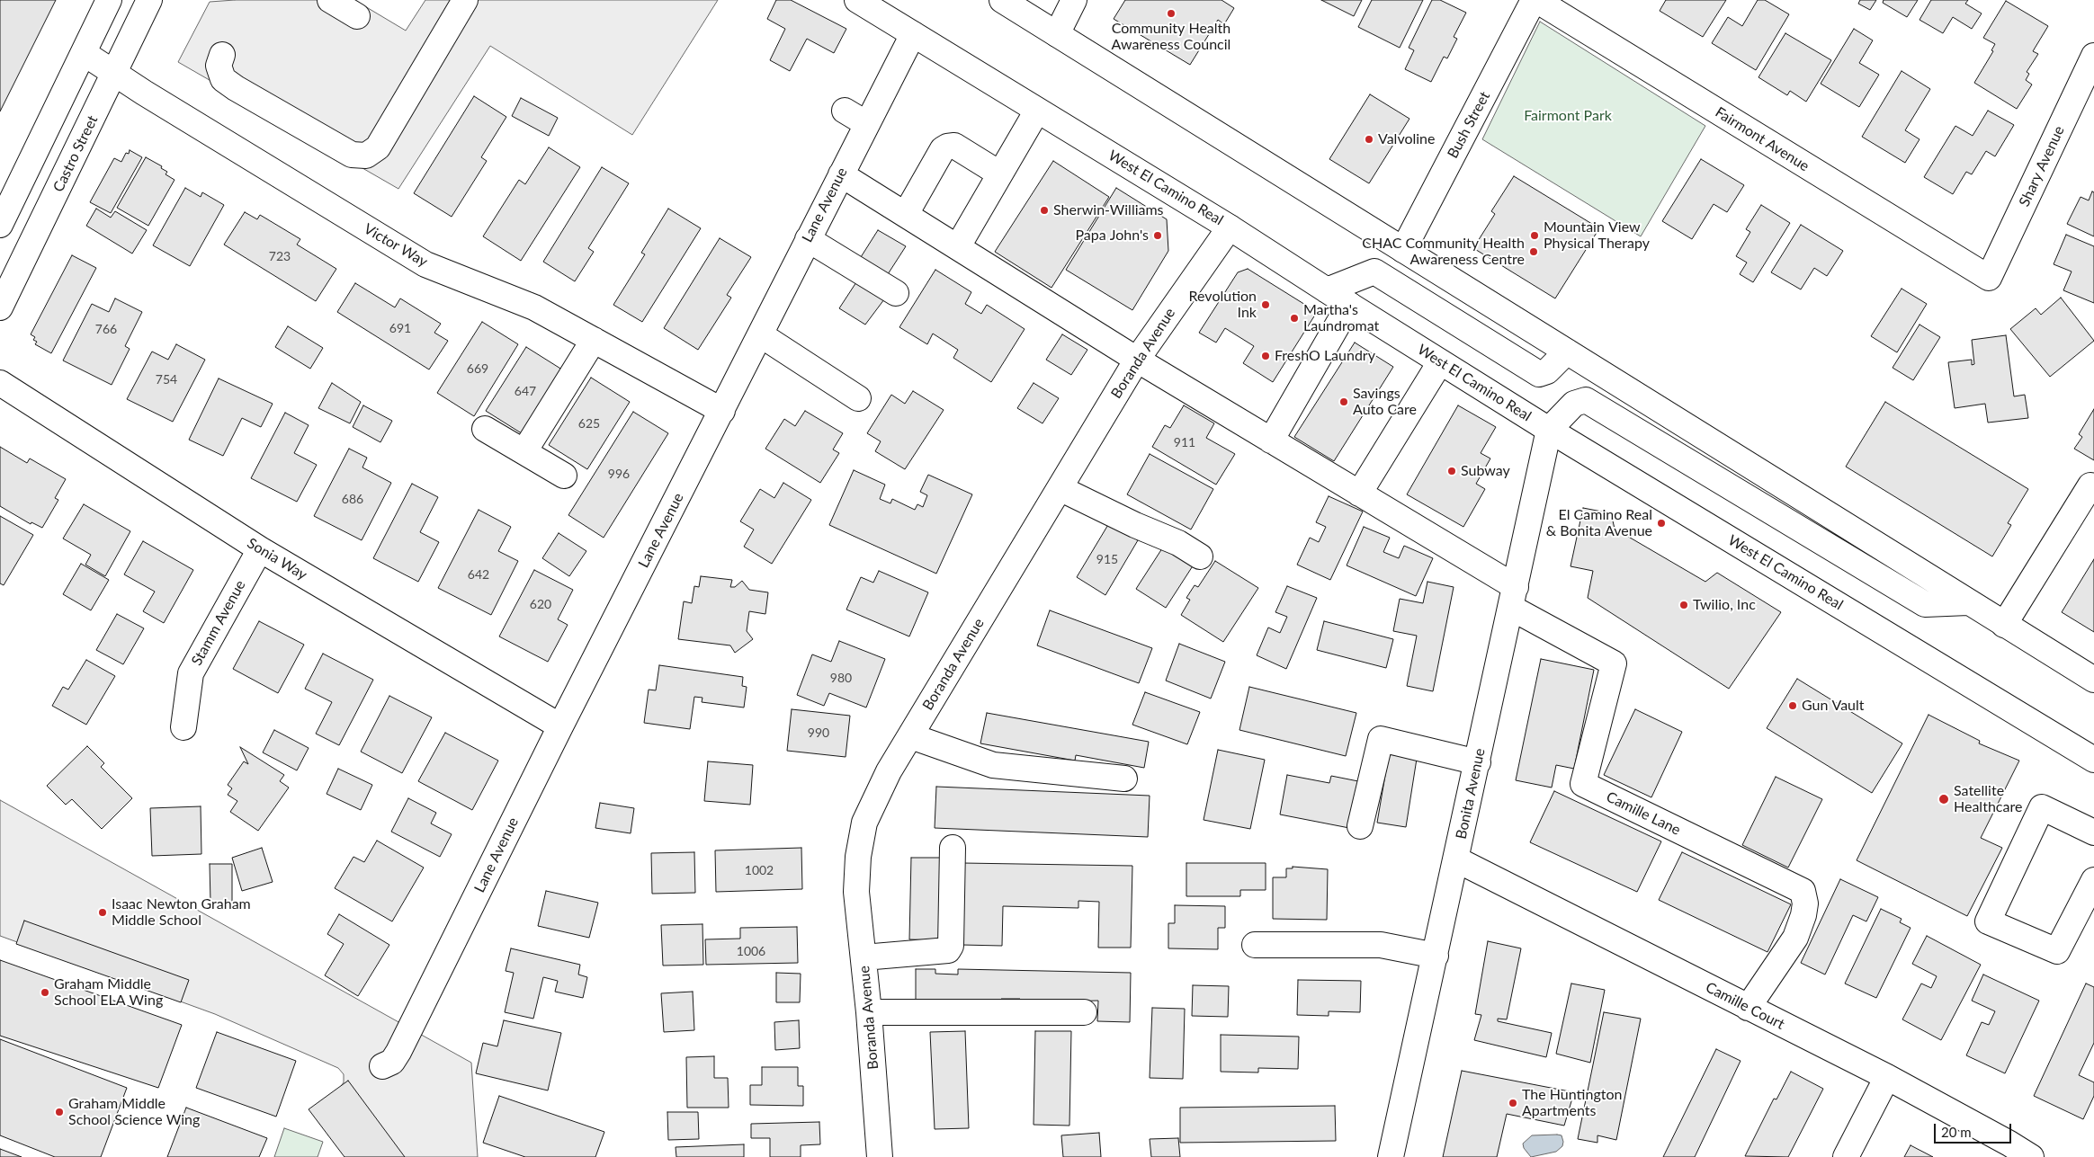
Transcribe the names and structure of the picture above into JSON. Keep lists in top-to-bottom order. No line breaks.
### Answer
{"streets":{"street":["Bush Street","Fairmont Avenue","Castro Street","Shary Avenue","West El Camino Real","Lane Avenue","Victor Way","Boranda Avenue","Sonia Way","Stamm Avenue","Bonita Avenue","Camille Lane","Camille Court"]},"crossings":[["Bush Street","Fairmont Avenue"],["Fairmont Avenue","Shary Avenue"],["Castro Street","Victor Way"],["West El Camino Real","Lane Avenue"],["West El Camino Real","Boranda Avenue"],["West El Camino Real","Bonita Avenue"],["Lane Avenue","Victor Way"],["Lane Avenue","Sonia Way"],["Sonia Way","Stamm Avenue"],["Bonita Avenue","Camille Lane"],["Bonita Avenue","Camille Court"],["Camille Lane","Camille Court"]],"parks":["Fairmont Park"],"places":["Community Health Awareness Council","Valvoline","Sherwin-Williams","Papa John's","Mountain View Physical Therapy","CHAC Community Health Awareness Centre","Revolution Ink","Martha's Laundromat","FreshO Laundry","Savings Auto Care","Subway","El Camino Real & Bonita Avenue","Twilio, Inc","Gun Vault","Satellite Healthcare","Isaac Newton Graham Middle School","Graham Middle School ELA Wing","The Huntington Apartments","Graham Middle School Science Wing"],"house_numbers":["723","691","766","669","754","647","625","911","996","686","915","642","620","980","990","1002","1006"],"scale_bar":"20 m"}
